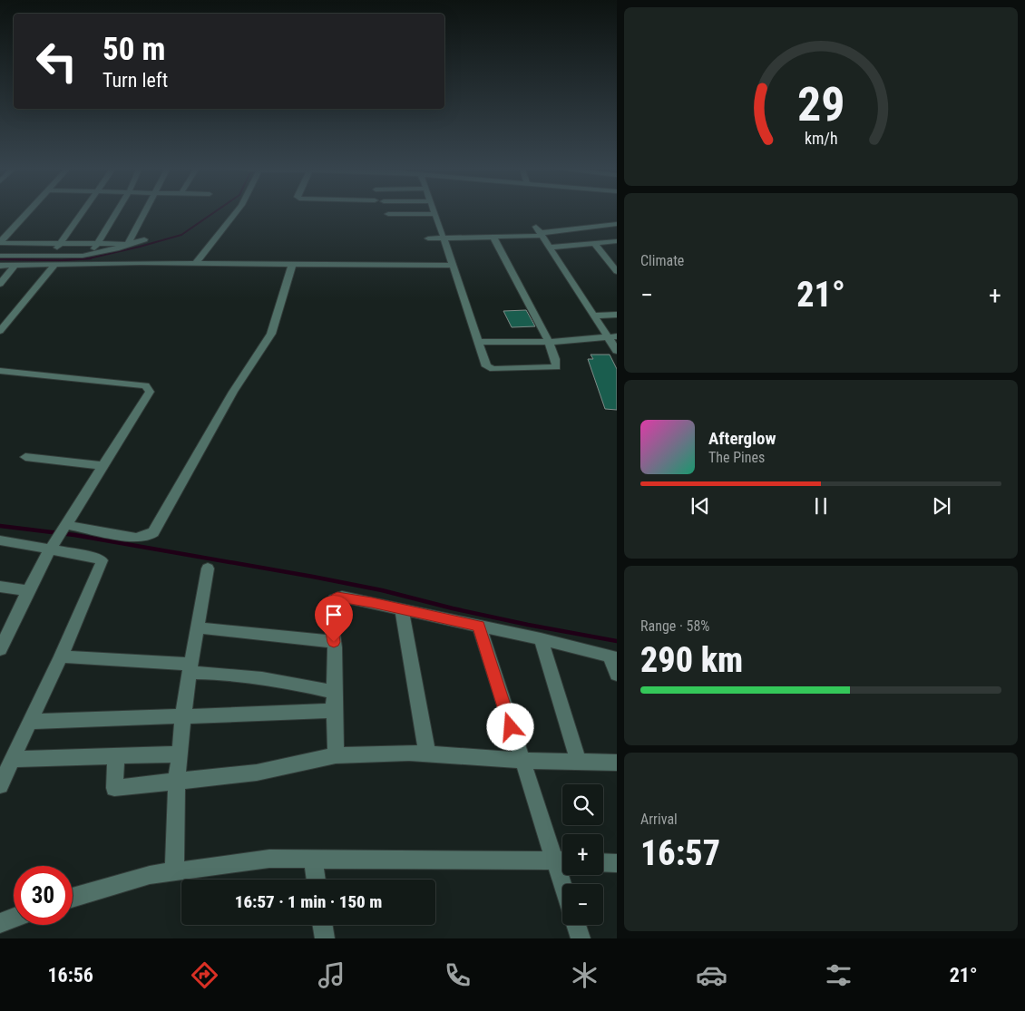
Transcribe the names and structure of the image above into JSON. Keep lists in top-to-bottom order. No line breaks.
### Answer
{"page":{"turn":["50 m","Turn left"],"tile":["Climate",["Range · 58%","290 km"],["Arrival","16:57"]],"heat":["−","21°","+"],"song":["Afterglow","The Pines"],"map_buttons":["+","−"],"limit":"30","trip":"16:57 · 1 min · 150 m","tabs":["16:56","21°"],"gauge":["29","km/h"]}}
